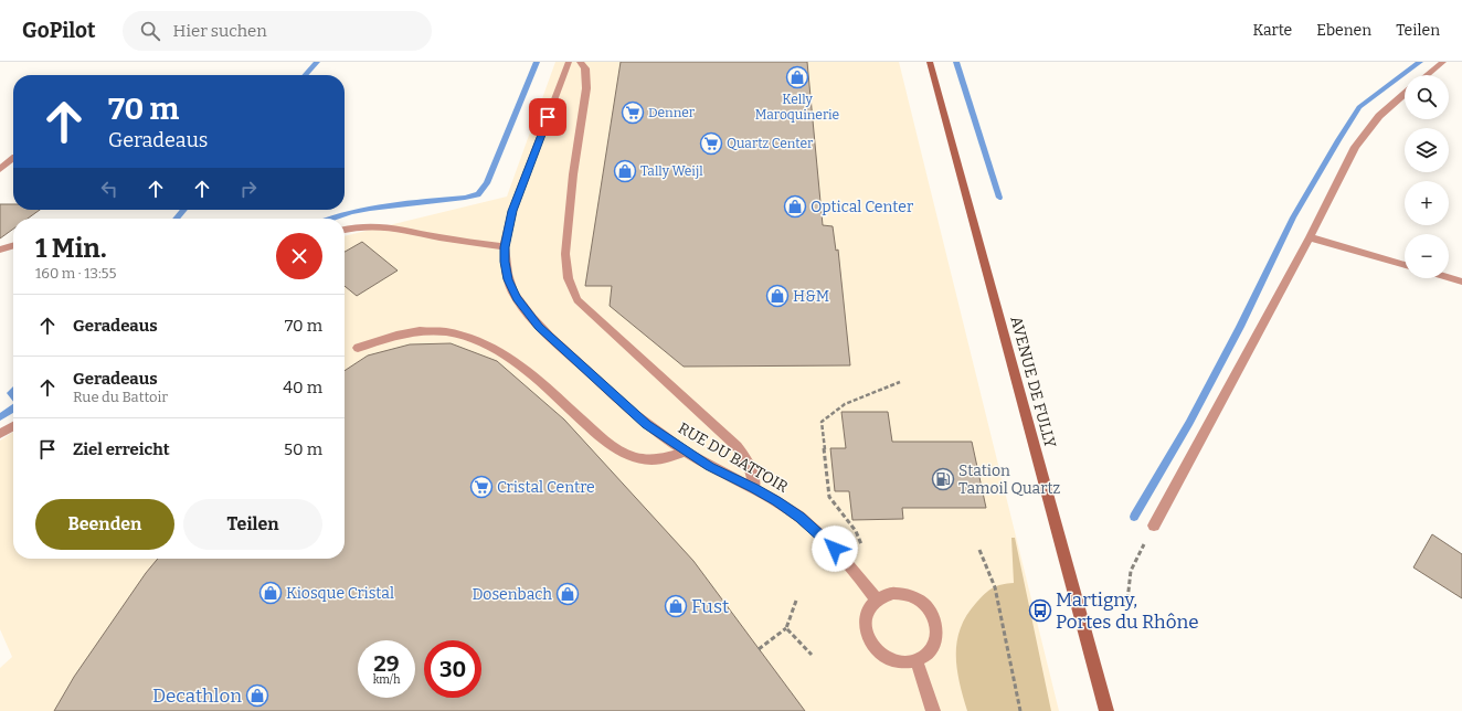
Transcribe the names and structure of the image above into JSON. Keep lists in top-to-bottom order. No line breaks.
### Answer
{"streets":{"main road":["AVENUE DE FULLY"],"street":["RUE DU BATTOIR"]},"places":{"shop":["Kelly Maroquinerie","Tally Weijl","Optical Center","H&M","Kiosque Cristal","Dosenbach","Fust","Decathlon"],"supermarket":["Denner","Quartz Center","Cristal Centre"],"fuel station":["Station Tamoil Quartz"],"bus stop":["Martigny, Portes du Rhône"]},"page":{"header":"GoPilot","search":"Hier suchen","nav":["Karte","Ebenen","Teilen"],"map_buttons":["+","−"],"turn":["70 m","Geradeaus"],"heading":["1 Min.","160 m · 13:55"],"list":[{"name":"Geradeaus","value":"70 m"},{"name":"Geradeaus","note":"Rue du Battoir","value":"40 m"},{"name":"Ziel erreicht","value":"50 m"}],"buttons":["Beenden","Teilen"],"speed":"29 km/h","limit":"30"}}
